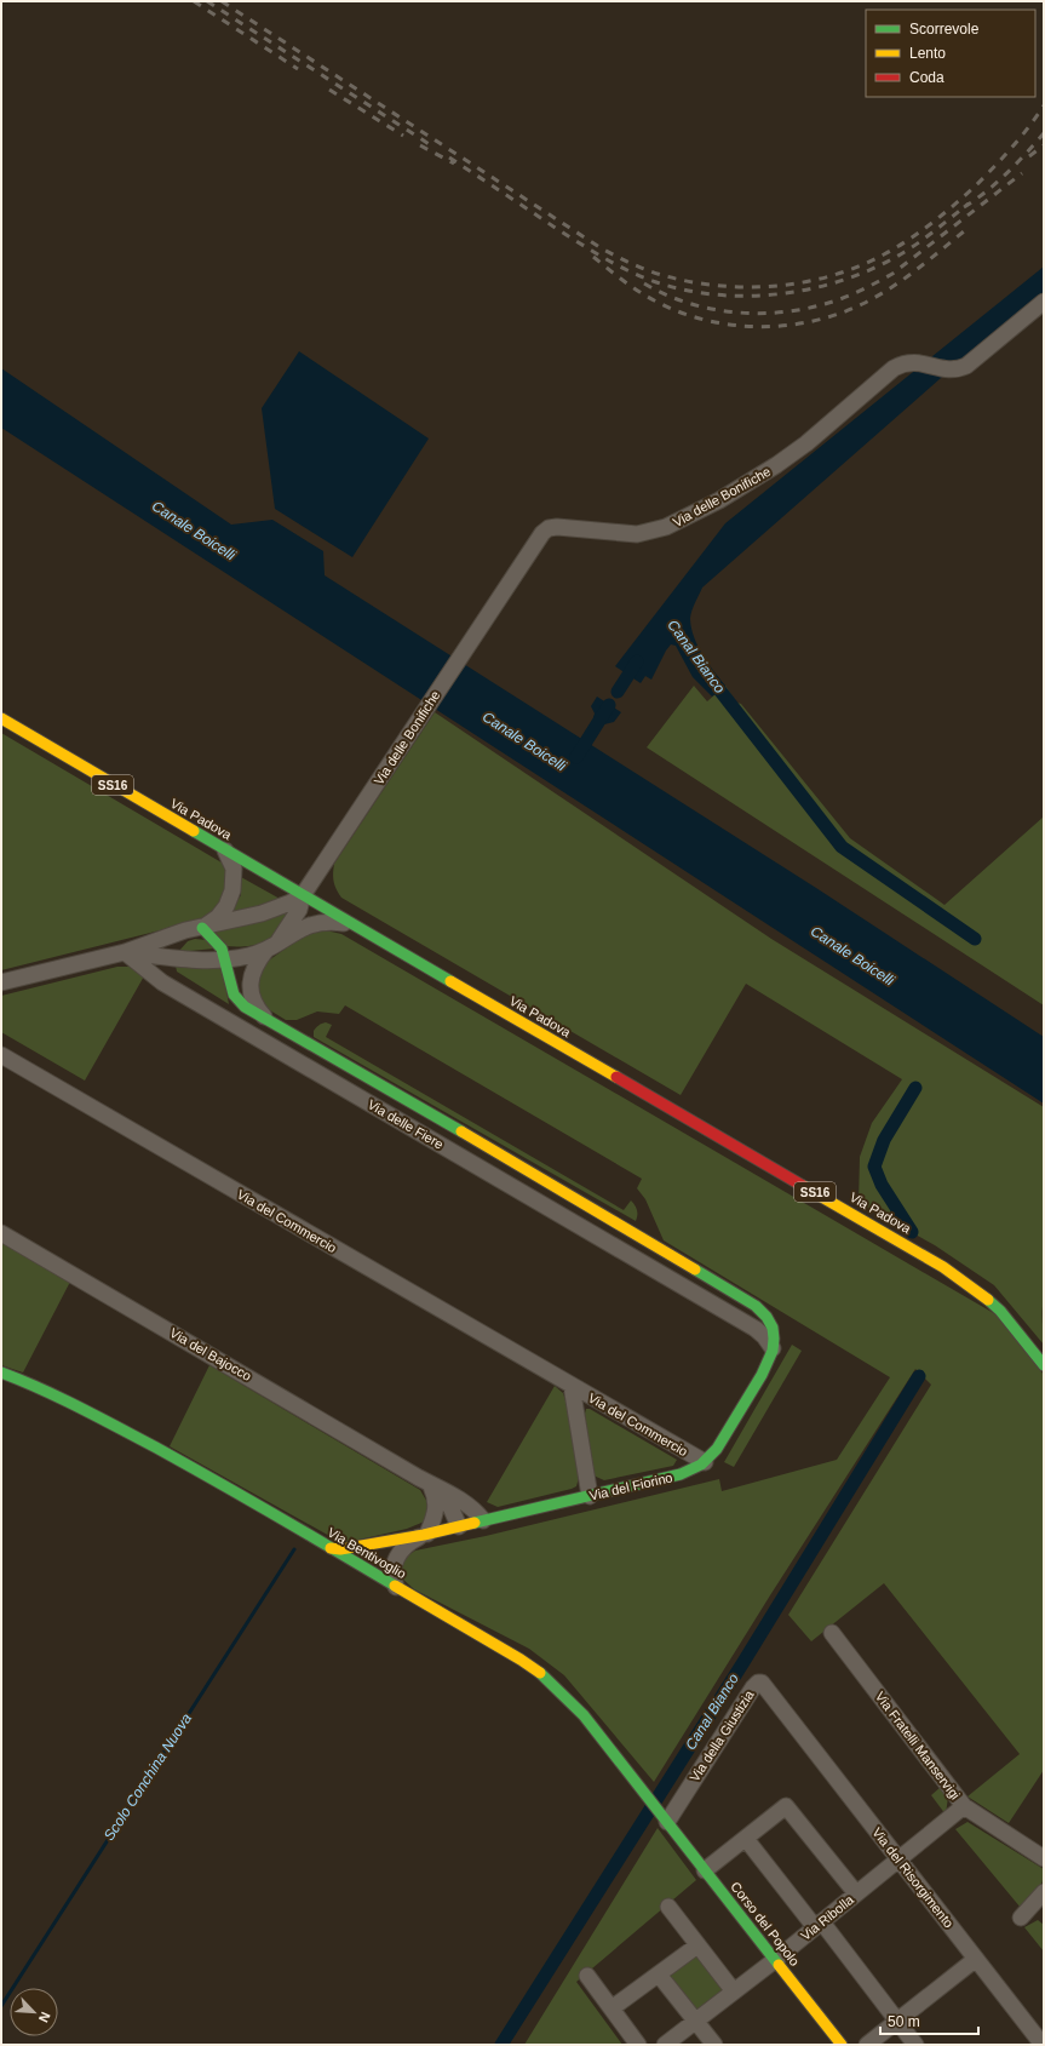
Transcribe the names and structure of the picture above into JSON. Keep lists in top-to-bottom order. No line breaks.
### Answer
{"streets":{"street":["Via delle Bonifiche","SS16","Via Padova","Via delle Fiere","Via del Commercio","Via del Bajocco","Via del Fiorino","Via Bentivoglio","Via della Giustizia","Via Fratelli Manservigi","Via del Risorgimento","Via Ribolla","Corso del Popolo"]},"crossings":[["Via delle Bonifiche","Via Padova"],["Via delle Fiere","Via del Fiorino"],["Via del Commercio","Via del Fiorino"],["Via del Bajocco","Via del Fiorino"],["Via del Fiorino","Via Bentivoglio"],["Via Bentivoglio","Via della Giustizia"],["Via Bentivoglio","Corso del Popolo"],["Via della Giustizia","Via del Risorgimento"],["Via della Giustizia","Corso del Popolo"],["Via Fratelli Manservigi","Via Ribolla"],["Via del Risorgimento","Via Ribolla"],["Via Ribolla","Corso del Popolo"]],"water":["Canale Boicelli","Canal Bianco","Scolo Conchina Nuova"],"legend":["Scorrevole","Lento","Coda"],"scale_bar":"50 m","north":"bottom right"}
